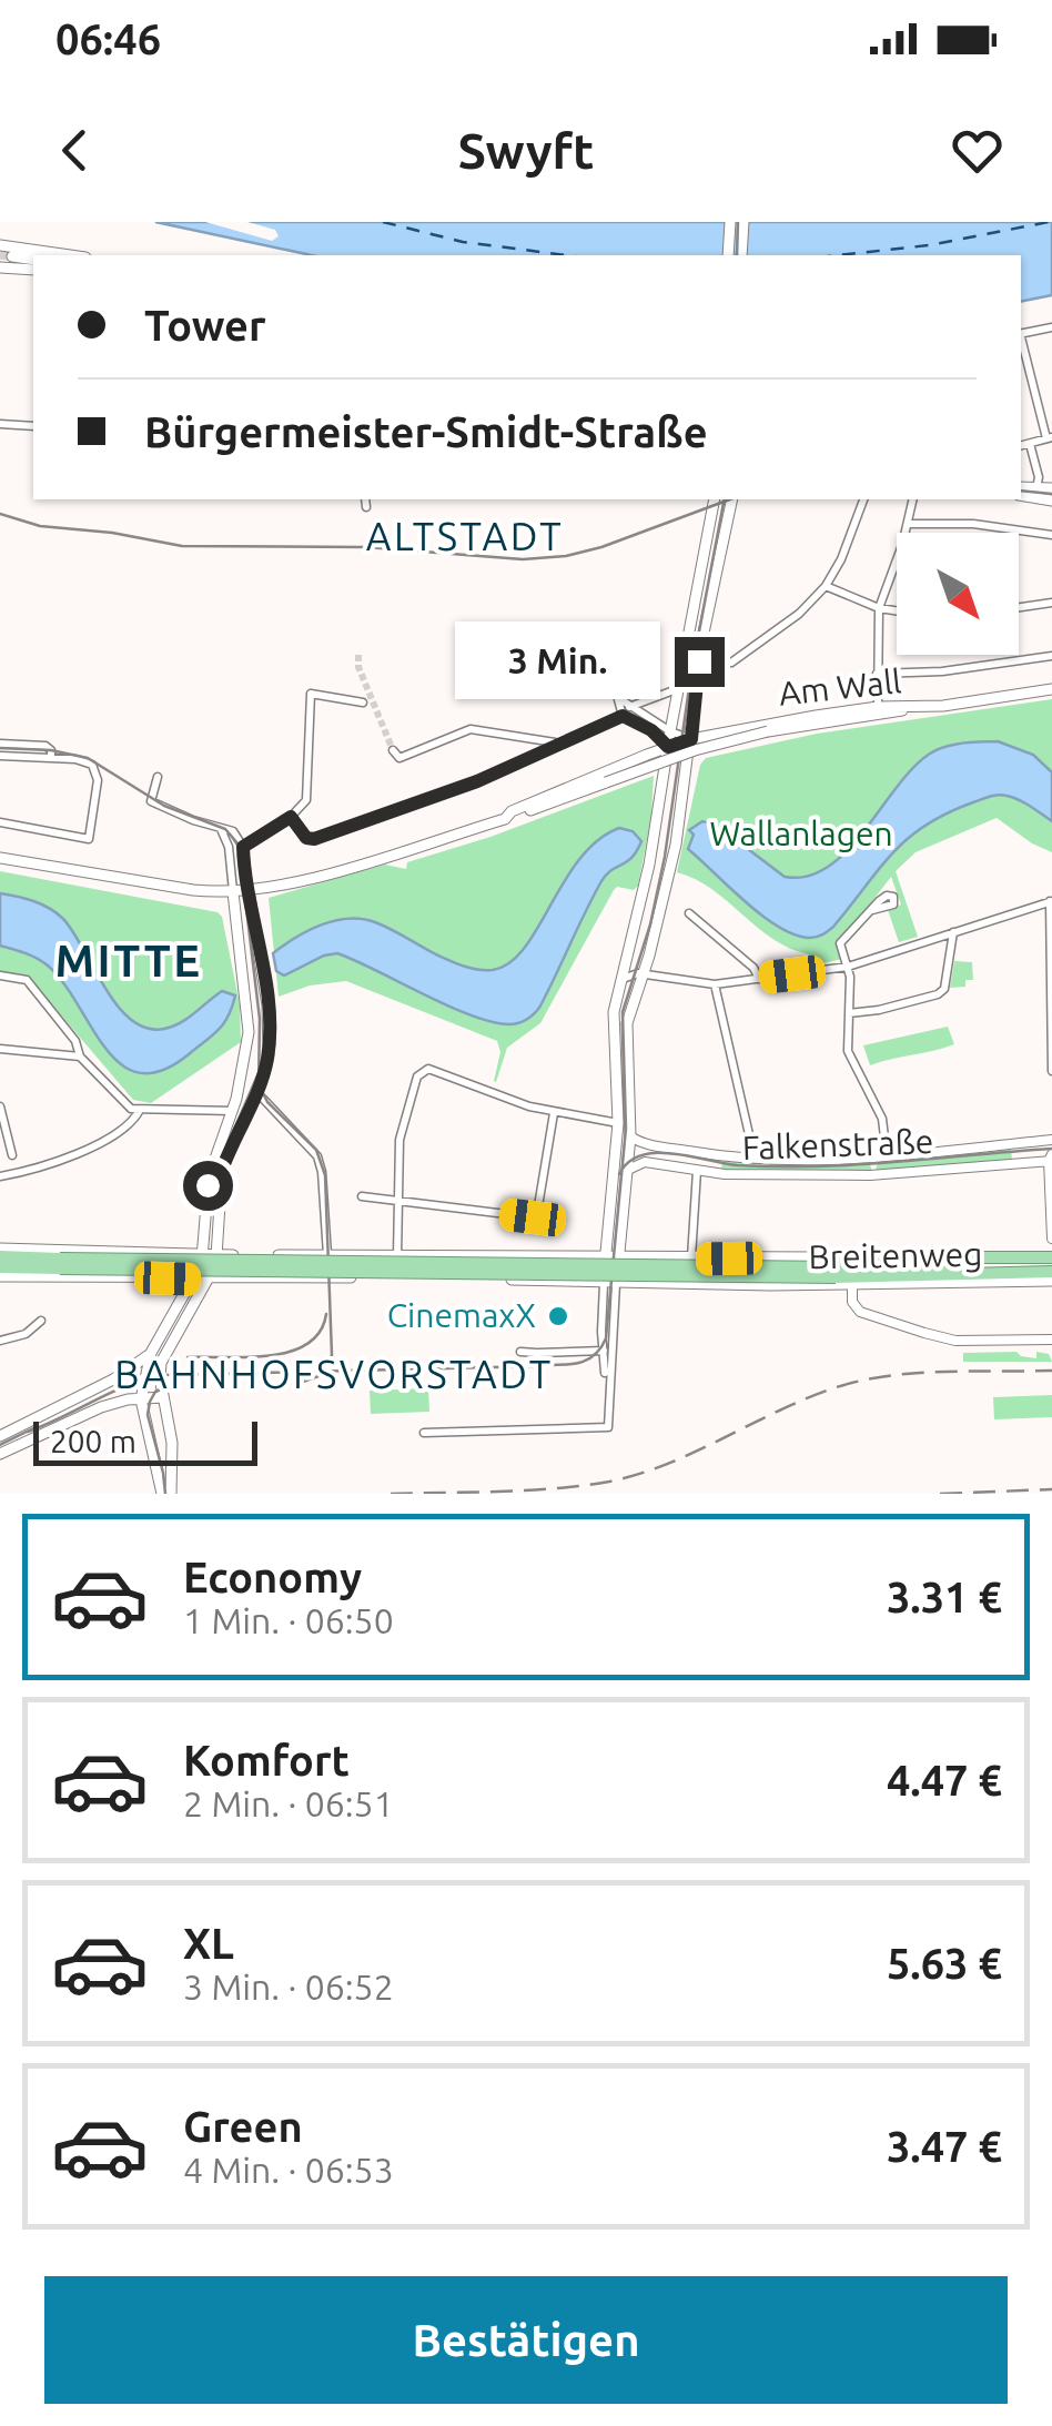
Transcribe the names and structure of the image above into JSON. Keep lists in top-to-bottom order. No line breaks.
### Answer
{"streets":{"highway":["Breitenweg"],"main road":["Am Wall"],"street":["Falkenstraße"]},"districts":["ALTSTADT","MITTE","BAHNHOFSVORSTADT"],"parks":["Wallanlagen"],"places":["CinemaxX"],"scale_bar":"200 m","north":"bottom right","page":{"status":"06:46","header":"Swyft","banner":["Tower","Bürgermeister-Smidt-Straße"],"bubble":"3 Min.","scale":"200 m","list":[{"name":"Economy","note":"1 Min. · 06:50","value":"3.31 €"},{"name":"Komfort","note":"2 Min. · 06:51","value":"4.47 €"},{"name":"XL","note":"3 Min. · 06:52","value":"5.63 €"},{"name":"Green","note":"4 Min. · 06:53","value":"3.47 €"}],"buttons":"Bestätigen"}}
